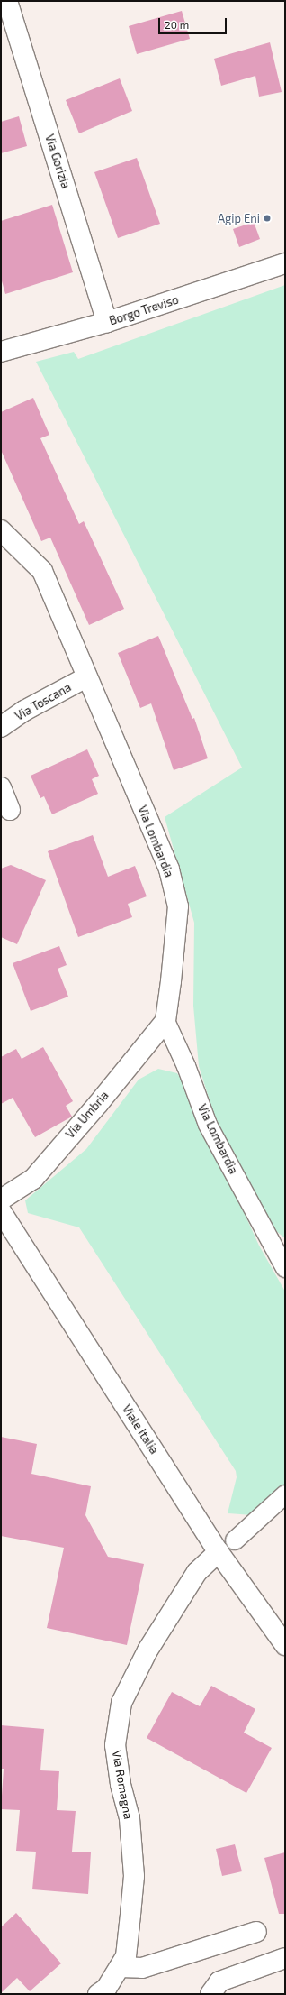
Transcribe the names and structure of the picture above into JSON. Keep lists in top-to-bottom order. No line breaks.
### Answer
{"streets":{"street":["Via Gorizia","Borgo Treviso","Via Toscana","Via Lombardia","Via Umbria","Viale Italia","Via Romagna"]},"crossings":[["Via Gorizia","Borgo Treviso"],["Via Toscana","Via Lombardia"],["Via Lombardia","Via Umbria"],["Viale Italia","Via Romagna"]],"places":["Agip Eni"],"scale_bar":"20 m"}
